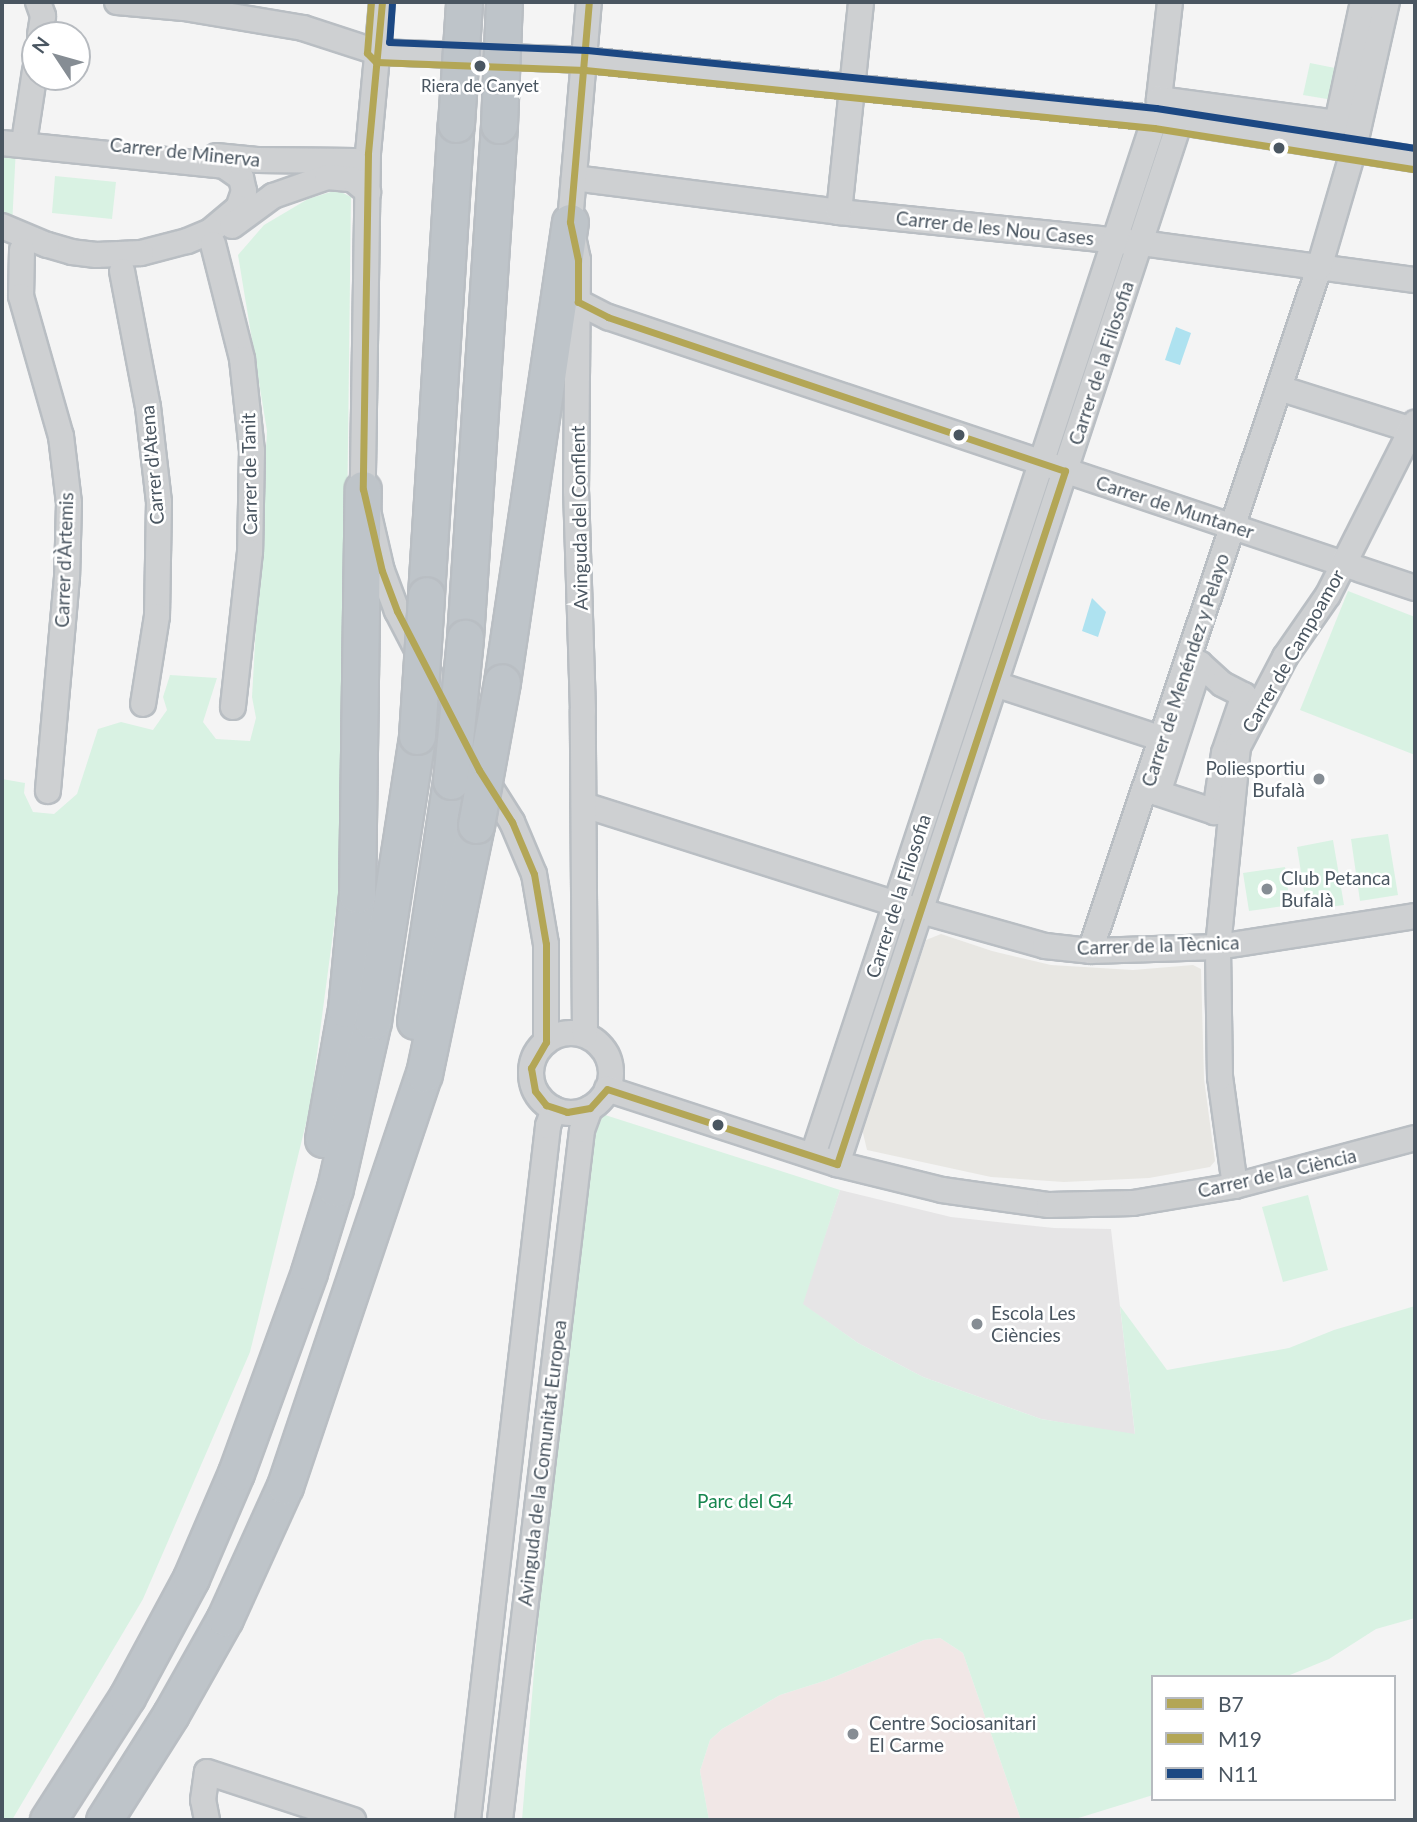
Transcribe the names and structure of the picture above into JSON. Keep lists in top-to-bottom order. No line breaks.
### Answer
{"streets":{"street":["Carrer de Minerva","Carrer de les Nou Cases","Carrer de la Filosofia","Carrer d'Atena","Carrer de Tanit","Carrer de Muntaner","Avinguda del Conflent","Carrer d'Àrtemis","Carrer de Campoamor","Carrer de Menéndez y Pelayo","Carrer de la Tècnica","Carrer de la Ciència","Avinguda de la Comunitat Europea"]},"crossings":[["Carrer de les Nou Cases","Carrer de la Filosofia"],["Carrer de les Nou Cases","Avinguda del Conflent"],["Carrer de les Nou Cases","Carrer de Menéndez y Pelayo"],["Carrer de la Filosofia","Carrer de Muntaner"],["Carrer de la Filosofia","Carrer de la Tècnica"],["Carrer de la Filosofia","Carrer de la Ciència"],["Carrer de Muntaner","Avinguda del Conflent"],["Carrer de Muntaner","Carrer de Campoamor"],["Carrer de Muntaner","Carrer de Menéndez y Pelayo"],["Avinguda del Conflent","Carrer de la Tècnica"],["Avinguda del Conflent","Carrer de la Ciència"],["Avinguda del Conflent","Avinguda de la Comunitat Europea"],["Carrer de Campoamor","Carrer de la Tècnica"],["Carrer de Campoamor","Carrer de la Ciència"],["Carrer de Menéndez y Pelayo","Carrer de la Tècnica"],["Carrer de la Ciència","Avinguda de la Comunitat Europea"]],"parks":["Parc del G4"],"places":["Riera de Canyet","Poliesportiu Bufalà","Club Petanca Bufalà","Escola Les Ciències","Centre Sociosanitari El Carme"],"lines":["transit line B7","transit line M19","transit line N11"],"legend":["B7","M19","N11"],"north":"top left"}
